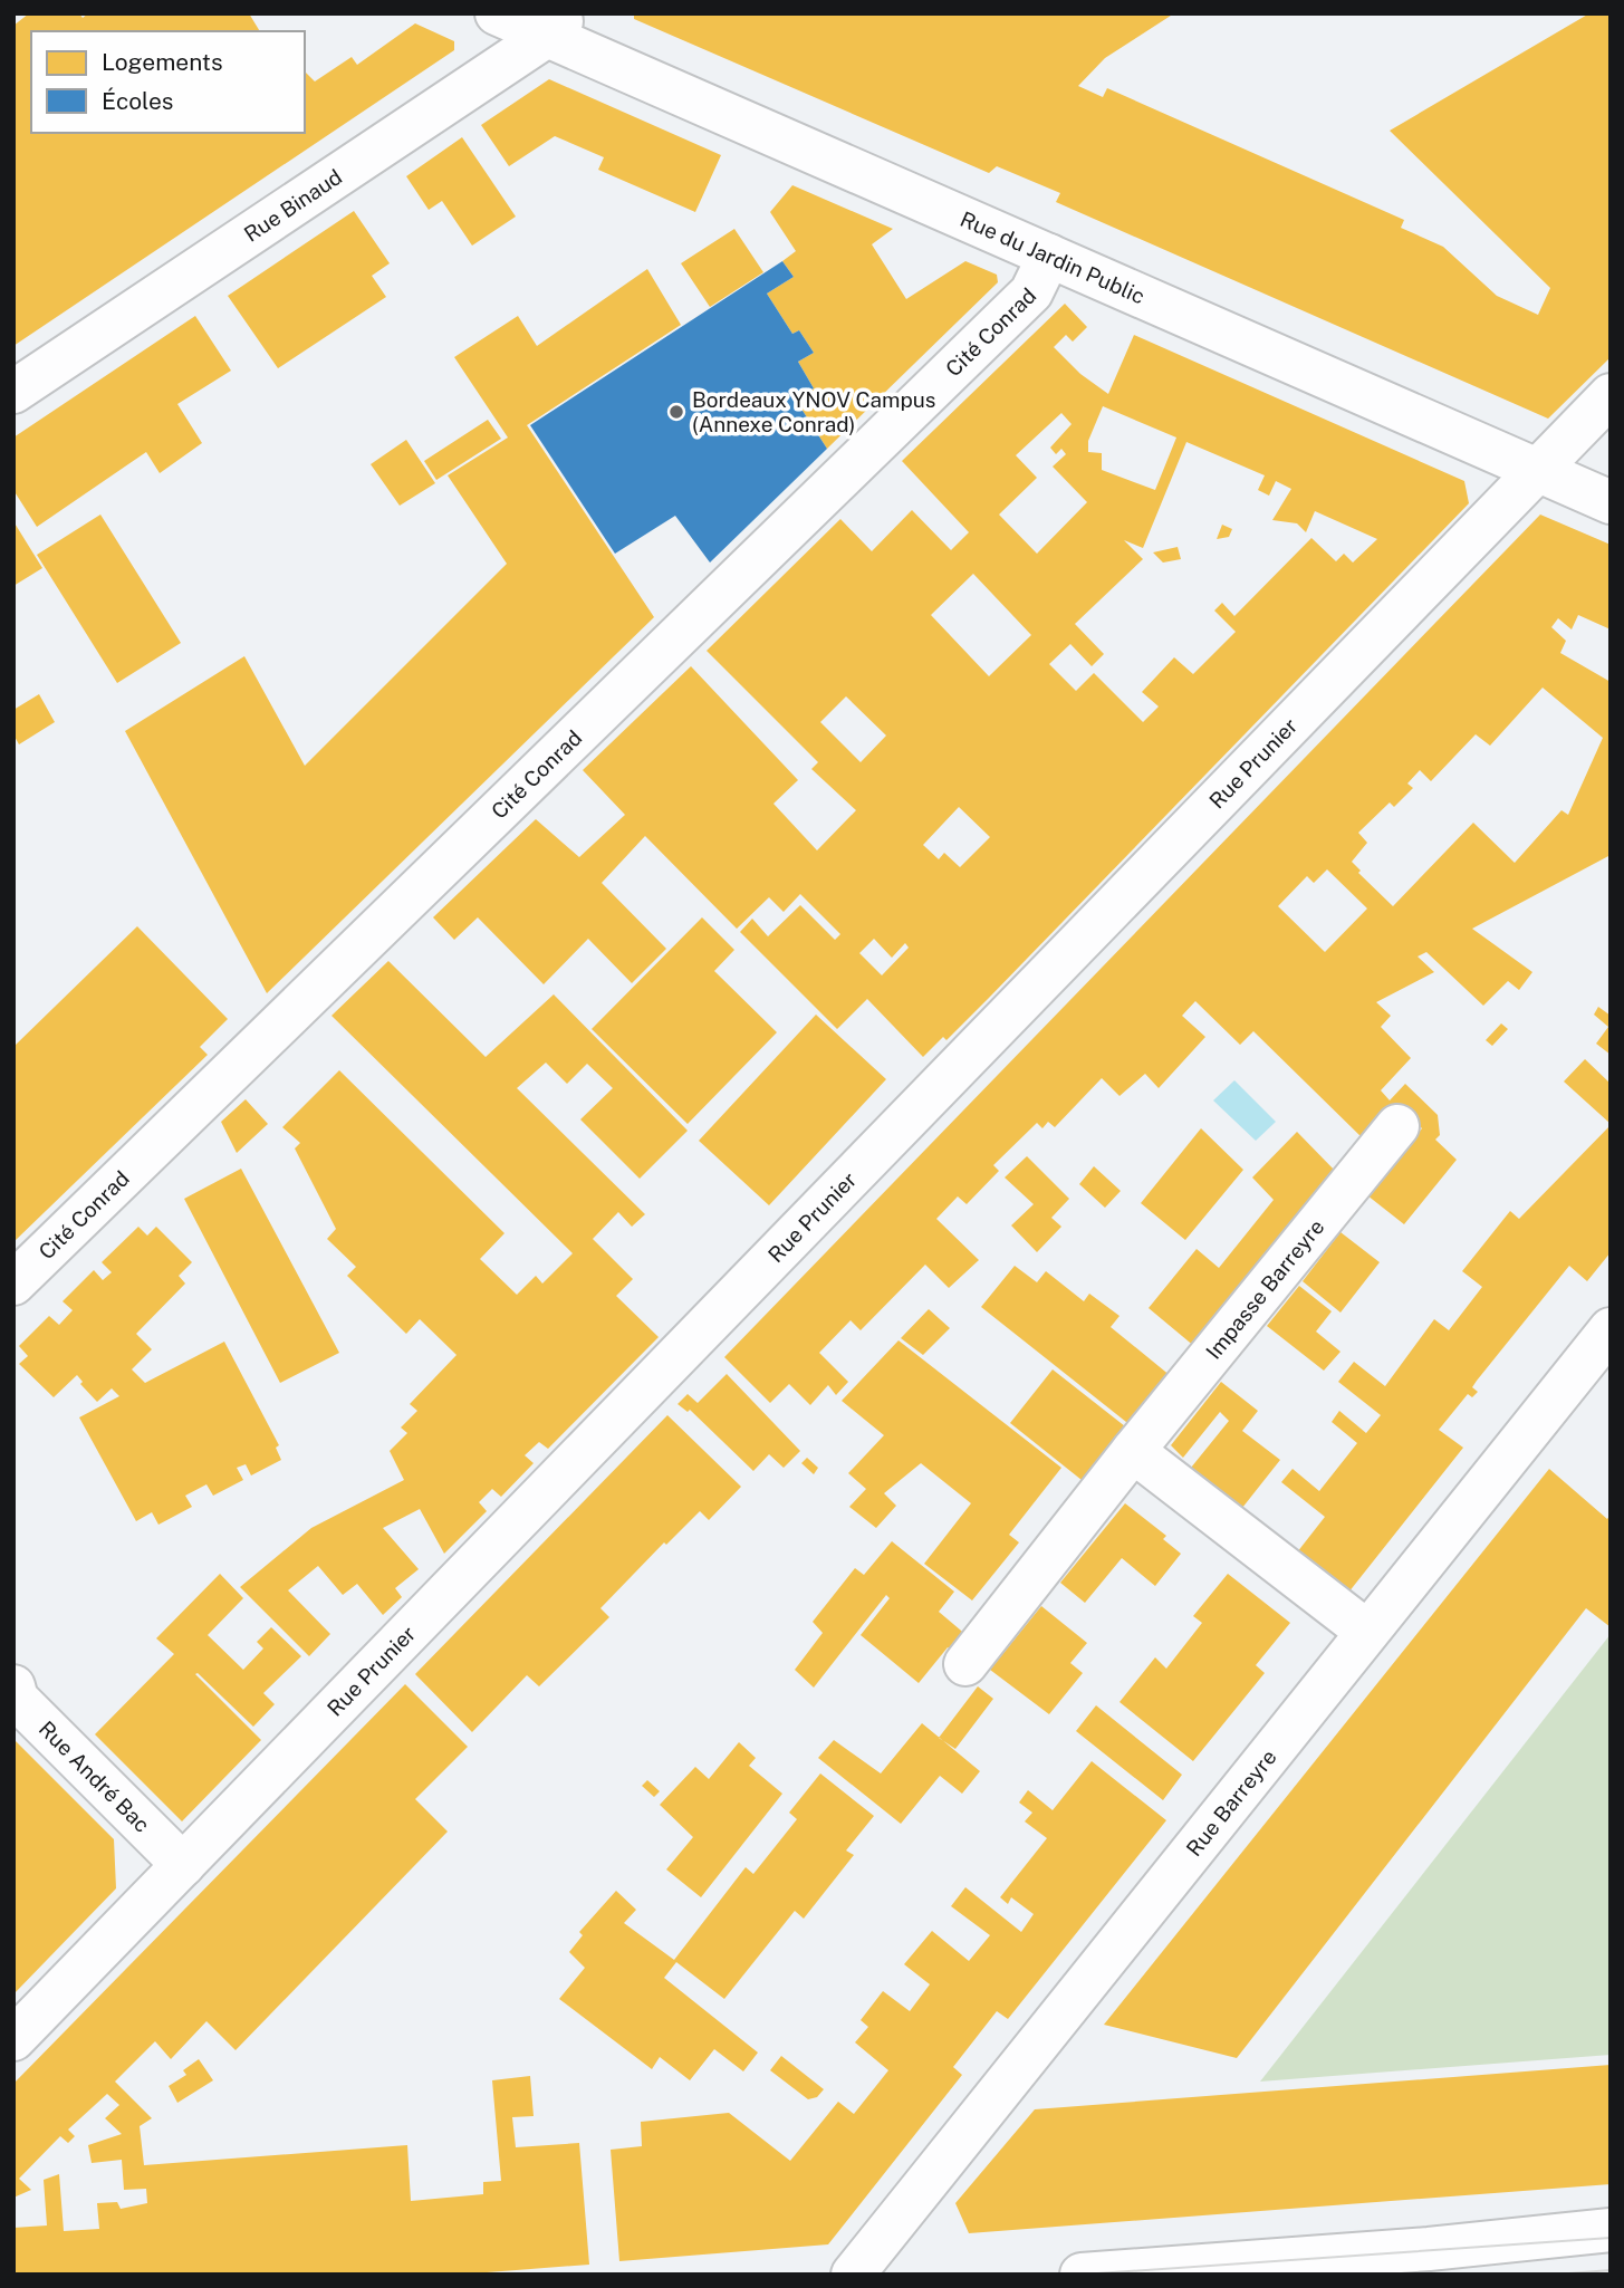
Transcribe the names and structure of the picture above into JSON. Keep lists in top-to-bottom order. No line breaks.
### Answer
{"streets":{"street":["Rue Binaud","Rue du Jardin Public","Cité Conrad","Rue Prunier","Impasse Barreyre","Rue André Bac","Rue Barreyre"]},"crossings":[["Rue Binaud","Rue du Jardin Public"],["Rue du Jardin Public","Cité Conrad"],["Rue du Jardin Public","Rue Prunier"],["Rue Prunier","Rue André Bac"]],"places":["Bordeaux YNOV Campus (Annexe Conrad)"],"legend":["Logements","Écoles"]}
